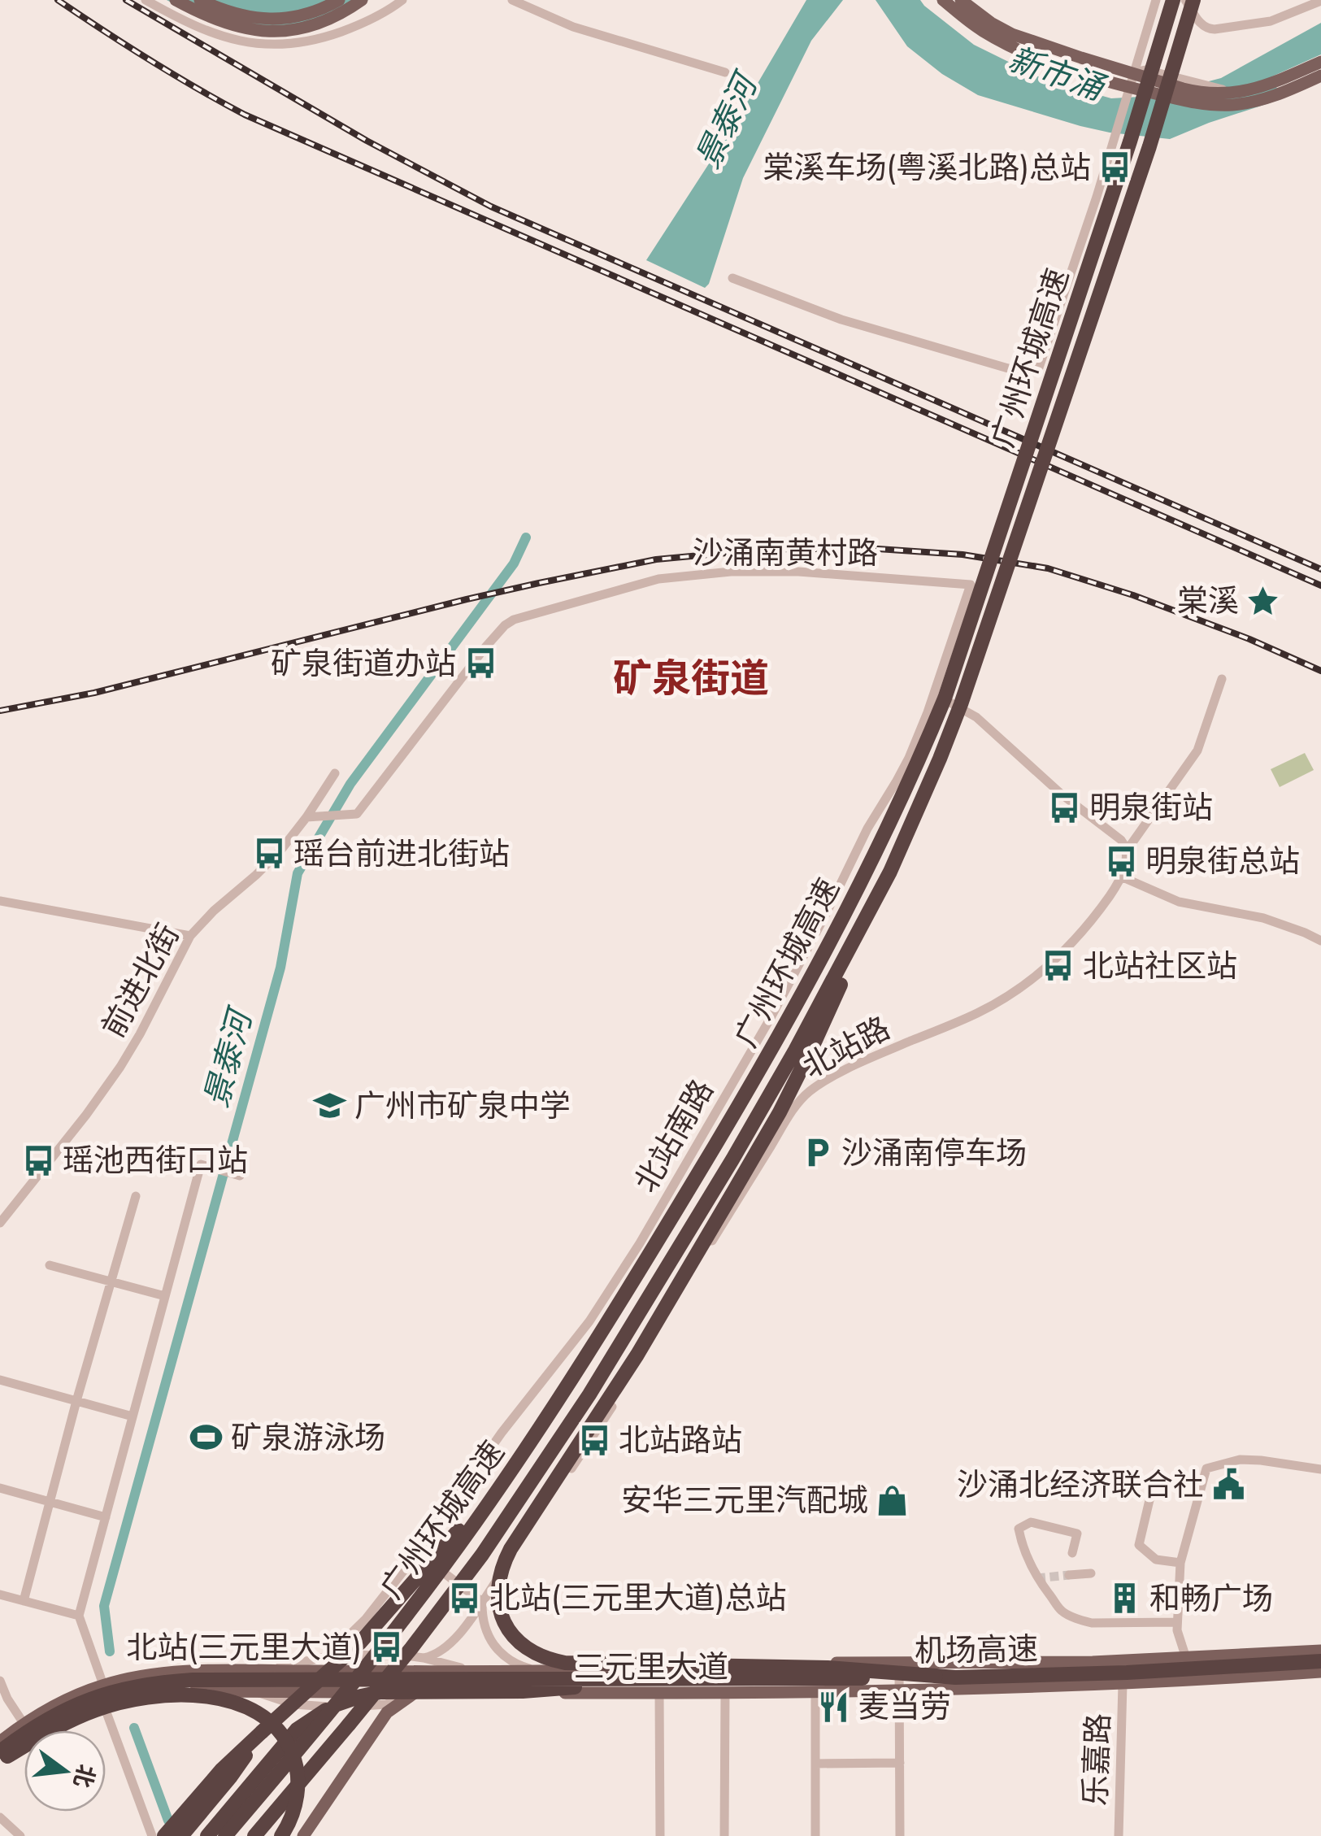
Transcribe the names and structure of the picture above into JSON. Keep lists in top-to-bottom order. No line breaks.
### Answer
{"streets":{"highway":["广州环城高速","机场高速"],"main road":["三元里大道"],"street":["沙涌南黄村路","前进北街","北站路","北站南路","乐嘉路"]},"crossings":[["沙涌南黄村路","前进北街"],["沙涌南黄村路","北站南路"],["机场高速","三元里大道"],["三元里大道","乐嘉路"]],"districts":["矿泉街道"],"water":["新市涌","景泰河"],"places":{"bus stop":["棠溪车场(粤溪北路)总站","矿泉街道办站","明泉街站","瑶台前进北街站","明泉街总站","北站社区站","瑶池西街口站","北站路站","北站(三元里大道)总站","北站(三元里大道)"],"place":["棠溪"],"school or university":["广州市矿泉中学"],"parking":["沙涌南停车场"],"sports":["矿泉游泳场"],"public building":["沙涌北经济联合社"],"shop":["安华三元里汽配城"],"building":["和畅广场"],"restaurant":["麦当劳"]},"north":"right"}
